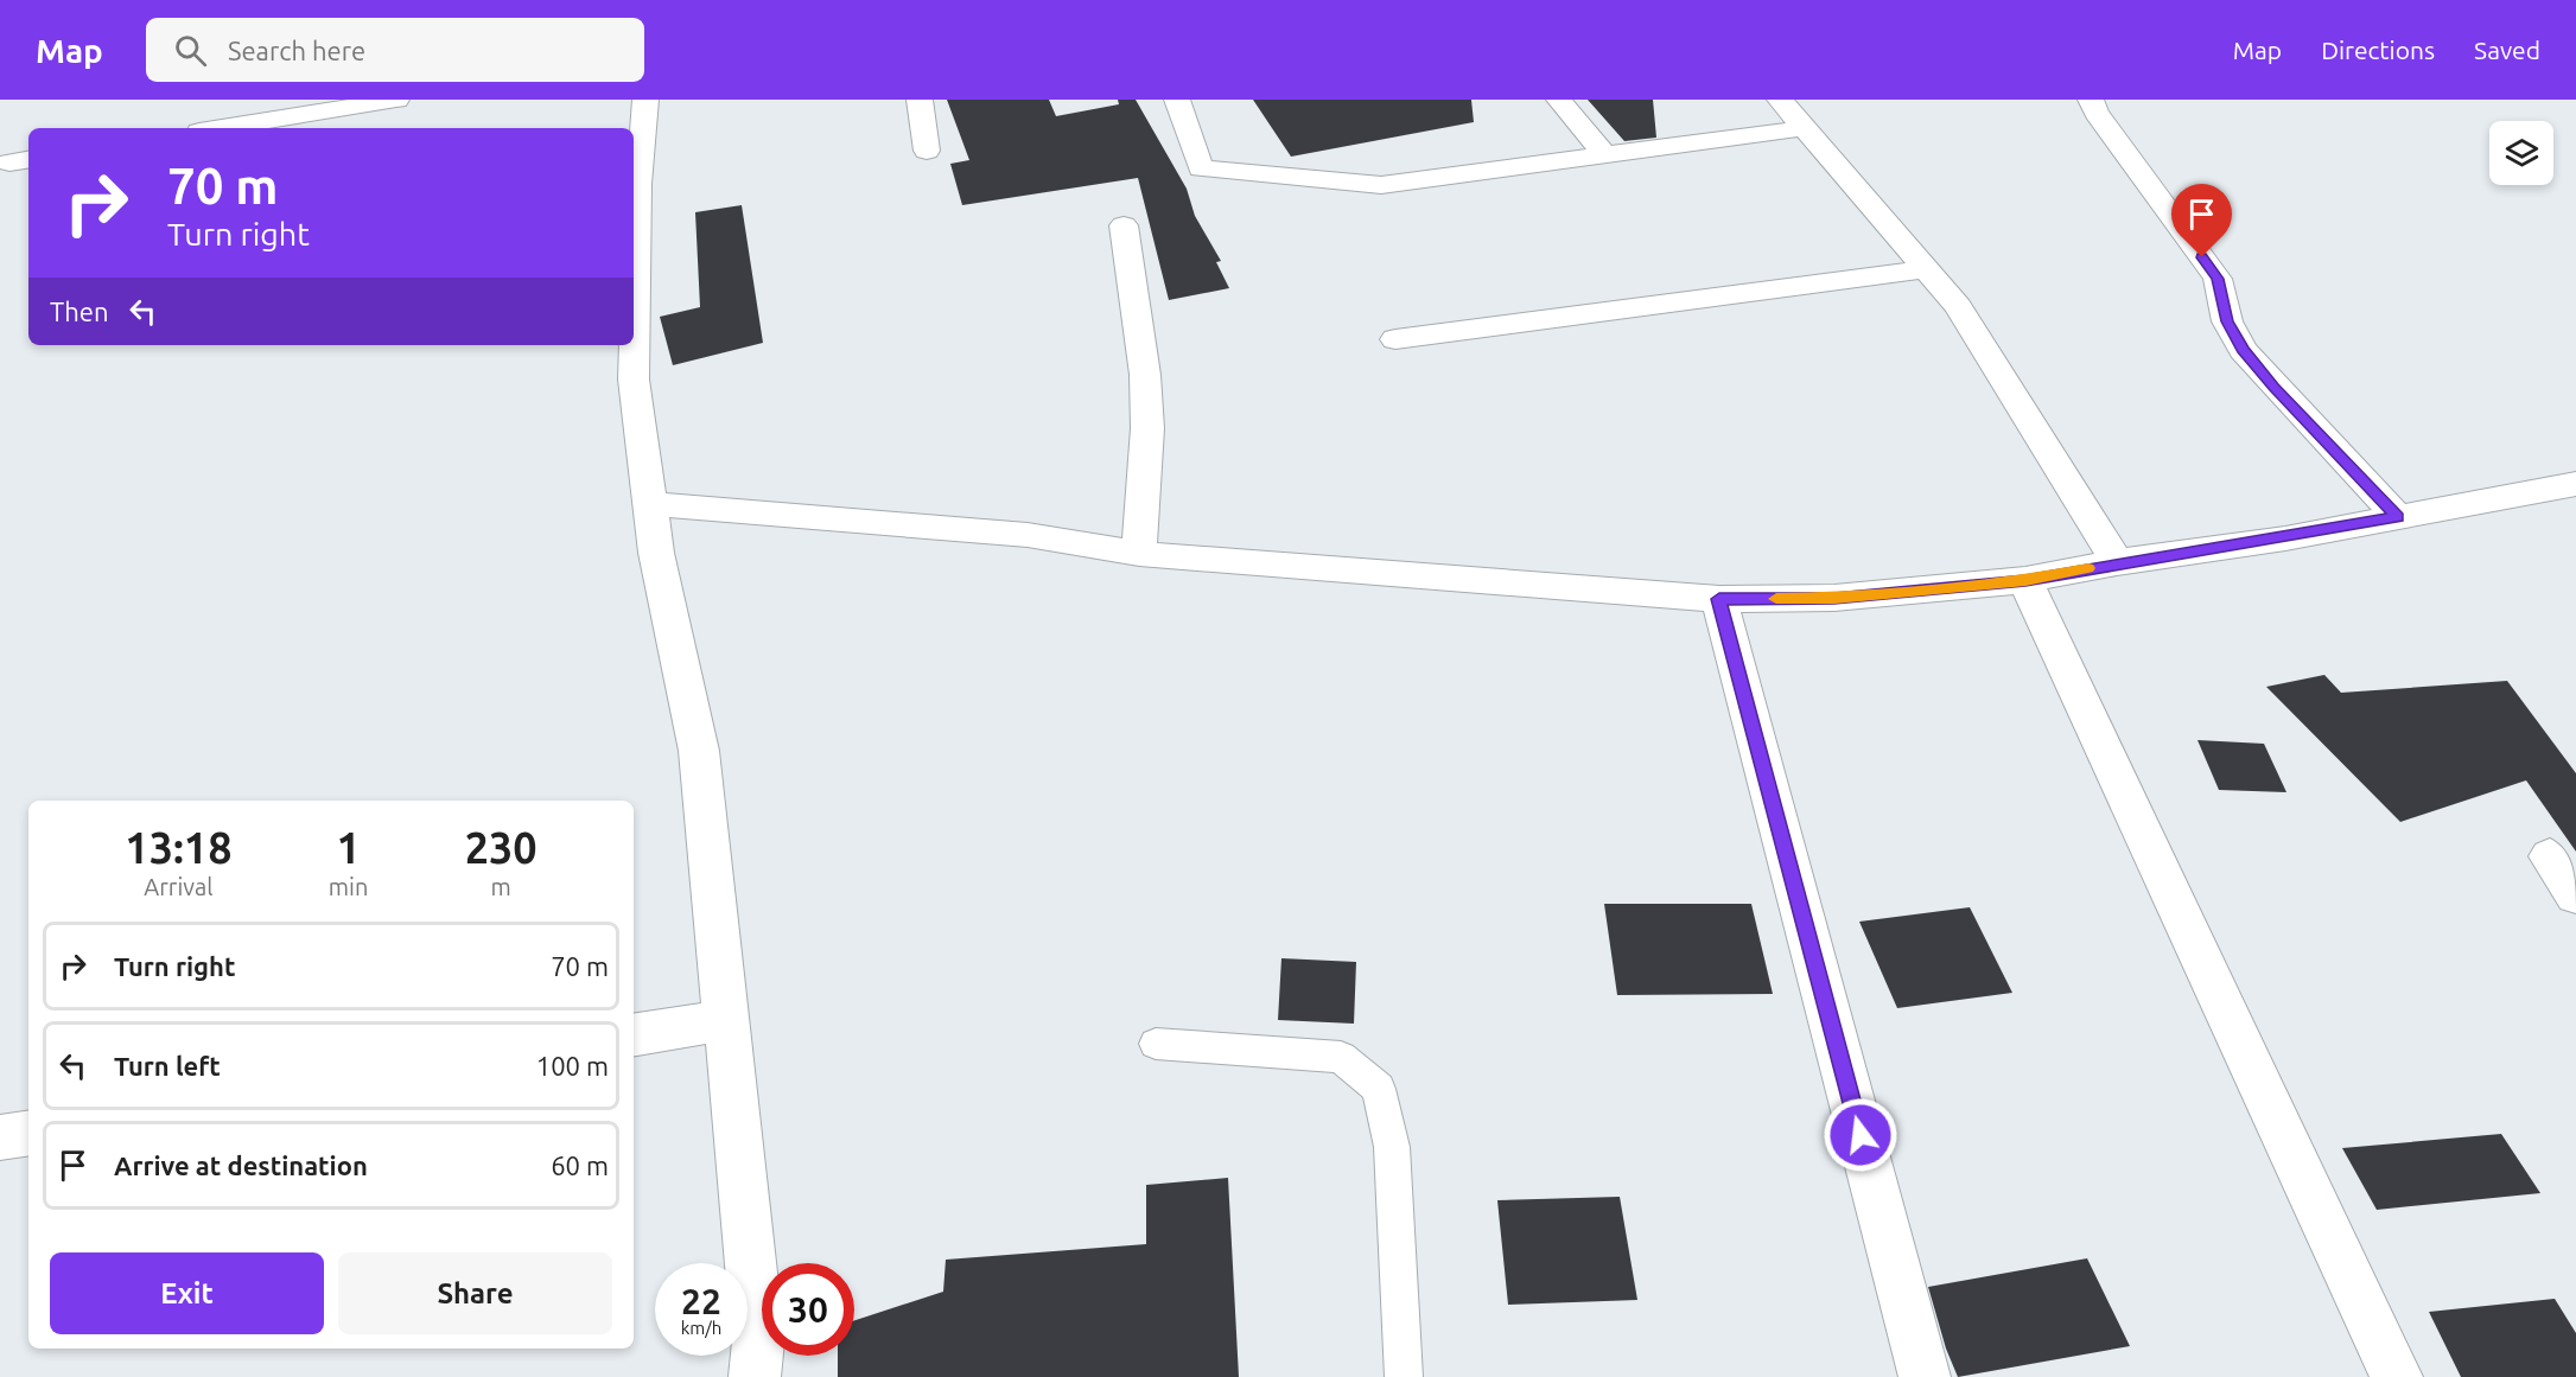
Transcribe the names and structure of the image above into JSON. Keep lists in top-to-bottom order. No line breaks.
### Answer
{"page":{"header":"Map","search":"Search here","nav":["Map","Directions","Saved"],"turn":["70 m","Turn right"],"then":"Then","eta":["13:18","Arrival","1","min","230","m"],"list":[{"name":"Turn right","value":"70 m"},{"name":"Turn left","value":"100 m"},{"name":"Arrive at destination","value":"60 m"}],"buttons":["Exit","Share"],"speed":"22 km/h","limit":"30"}}
